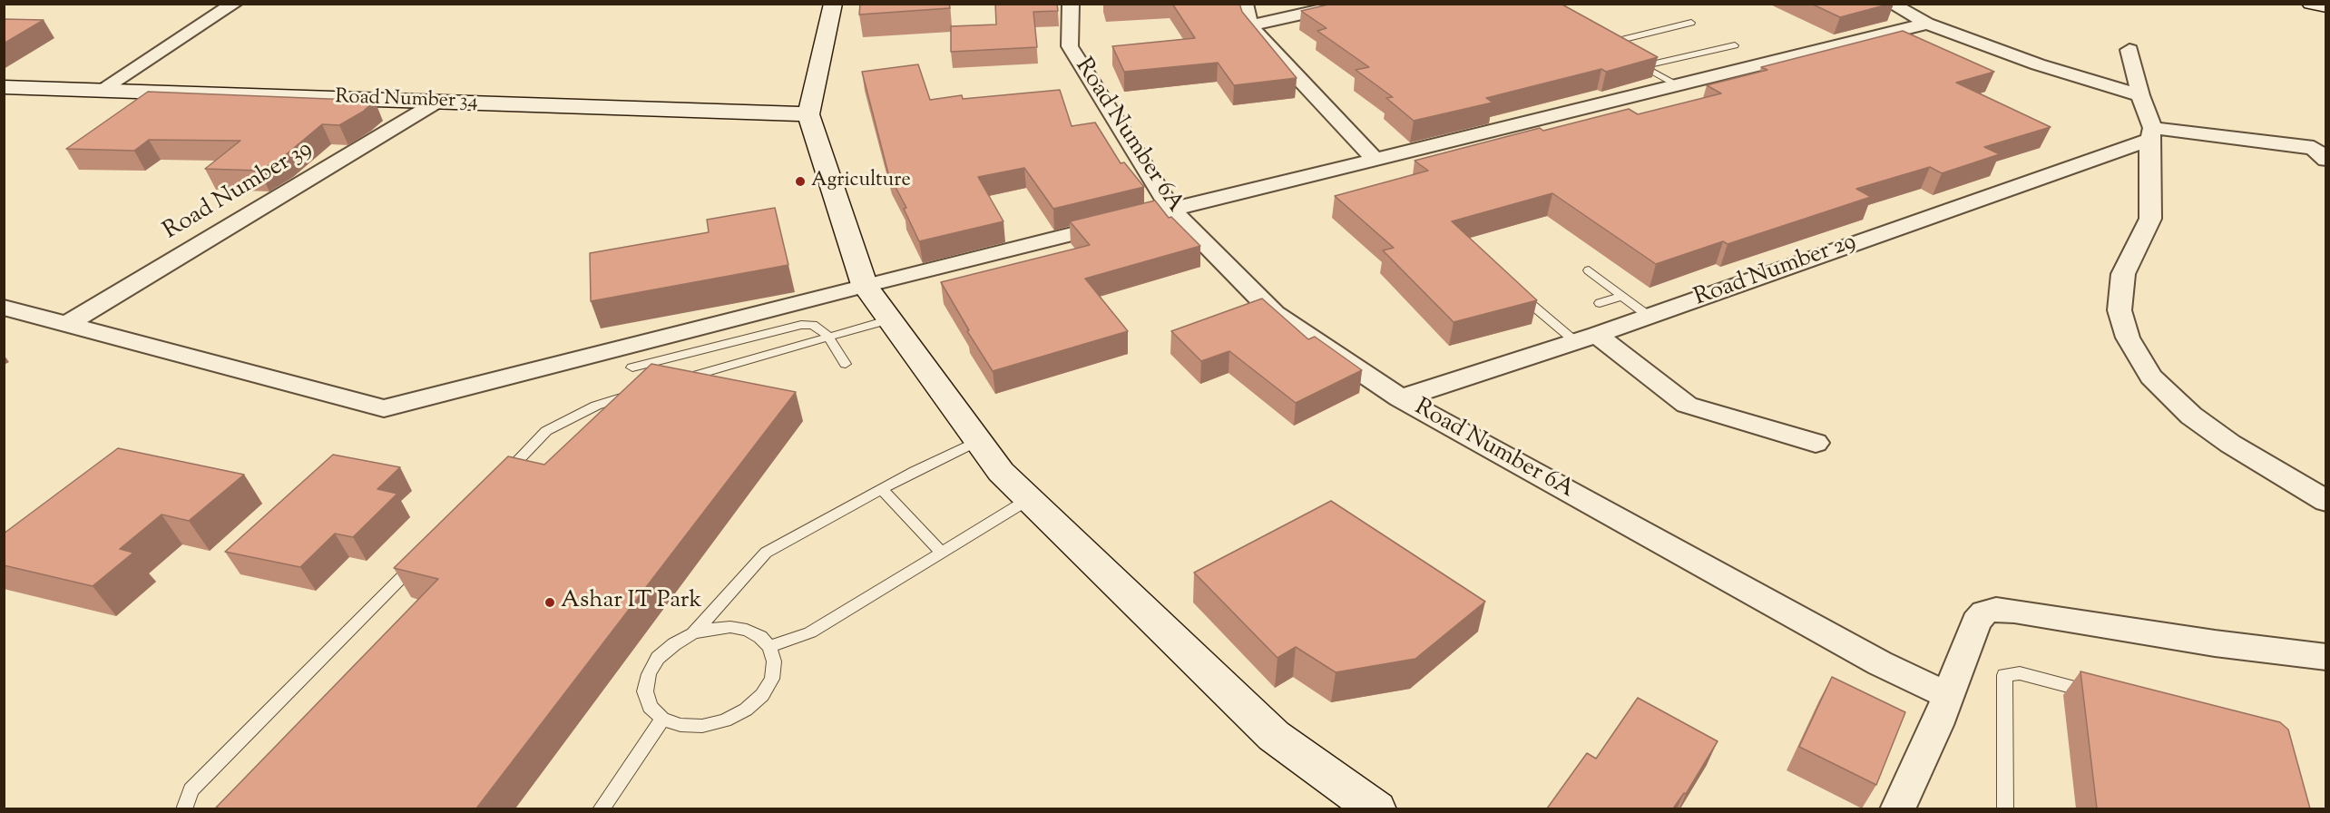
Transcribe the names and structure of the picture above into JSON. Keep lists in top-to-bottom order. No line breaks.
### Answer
{"streets":{"street":["Road Number 34","Road Number 6A","Road Number 39","Road Number 29"]},"crossings":[["Road Number 34","Road Number 39"],["Road Number 6A","Road Number 29"]],"places":["Agriculture","Ashar IT Park"]}
